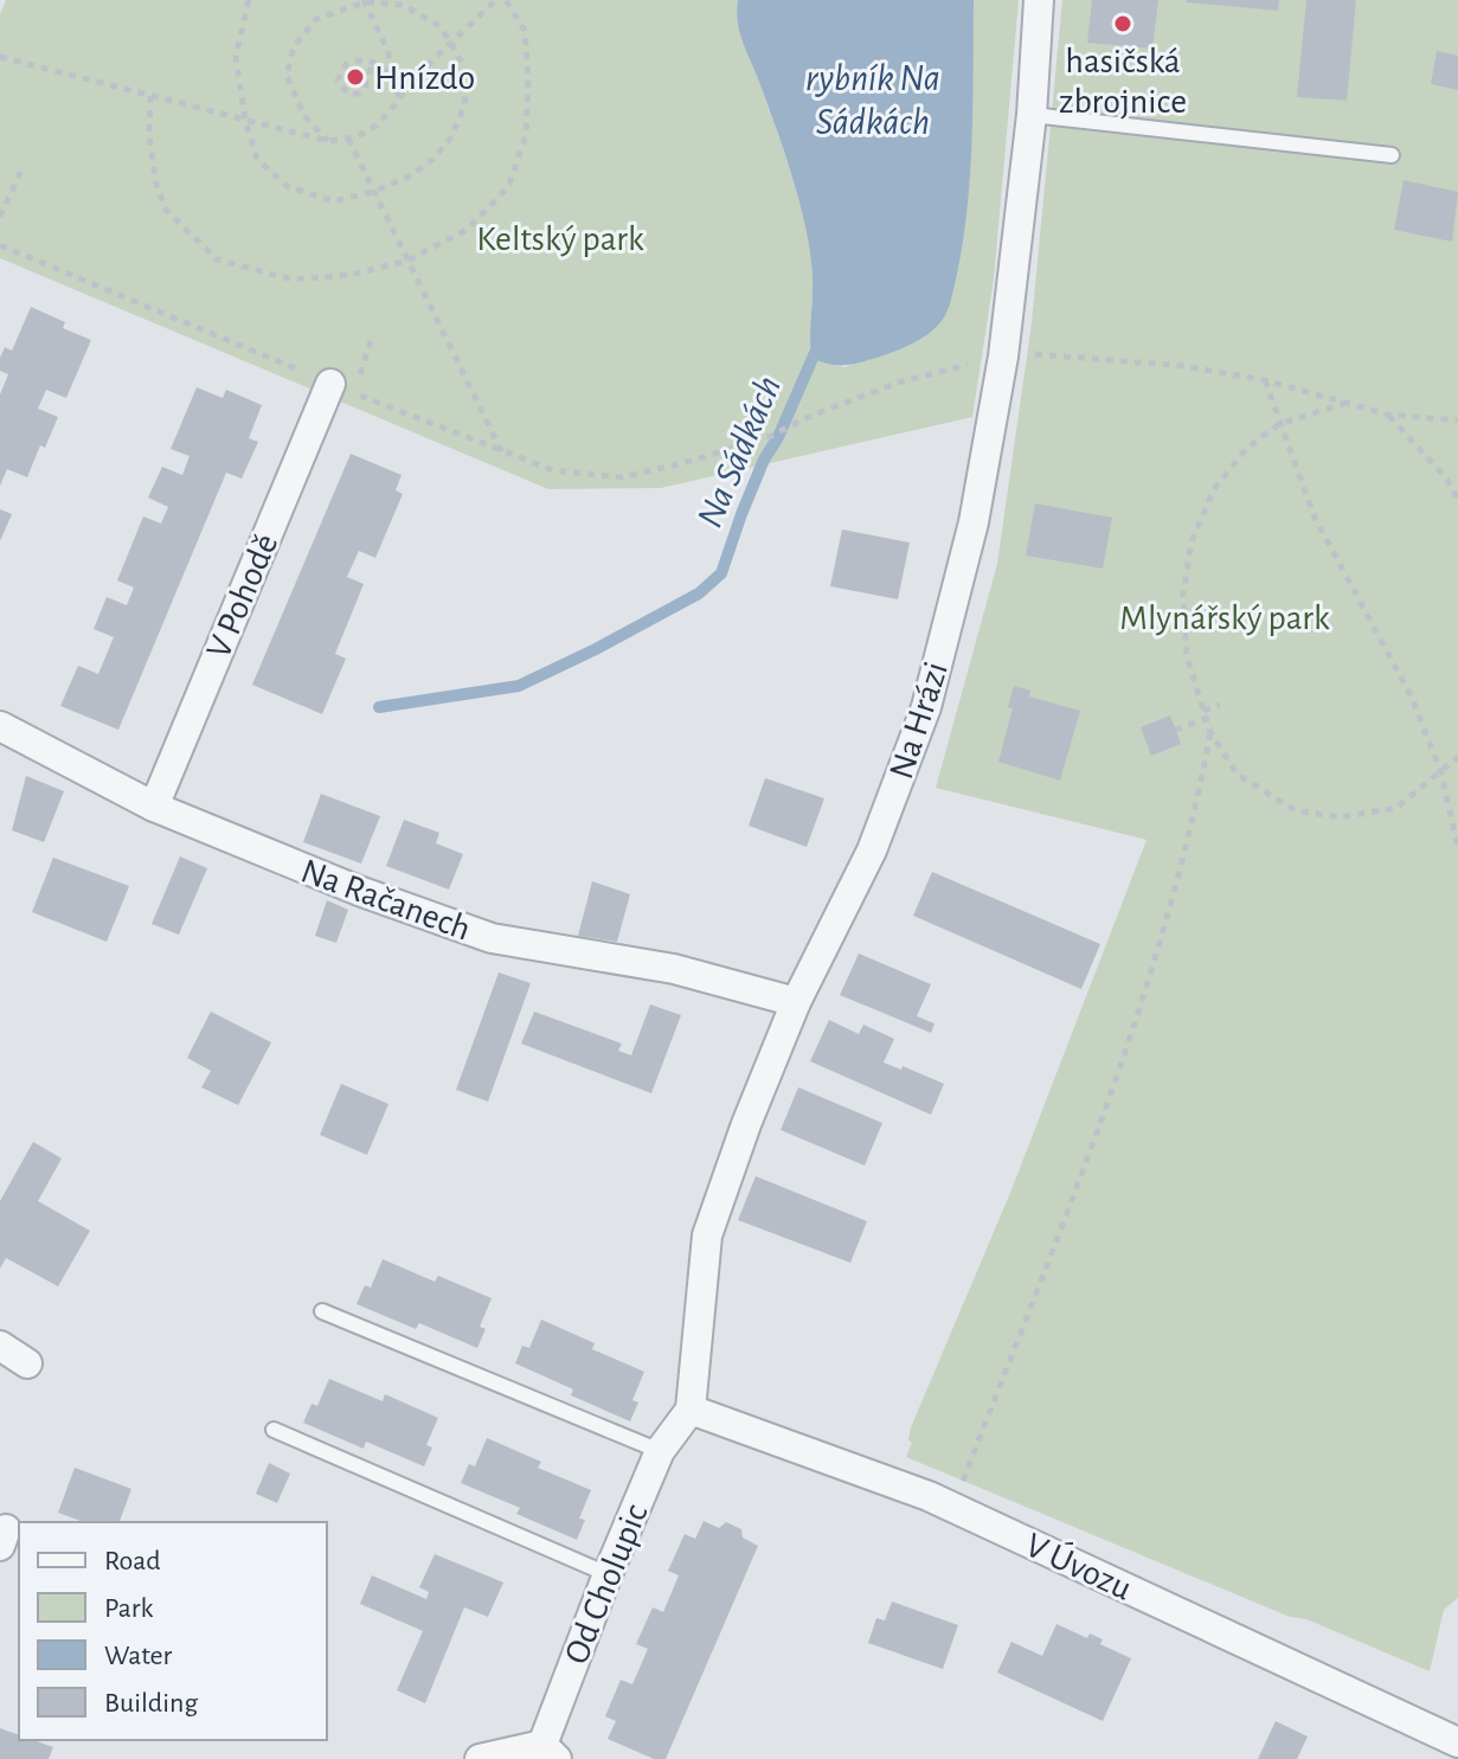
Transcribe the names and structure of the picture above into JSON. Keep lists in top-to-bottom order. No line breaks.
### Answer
{"streets":{"street":["V Pohodě","Na Hrázi","Na Račanech","V Úvozu","Od Cholupic"]},"crossings":[["V Pohodě","Na Račanech"],["Na Hrázi","Na Račanech"],["Na Hrázi","V Úvozu"],["Na Hrázi","Od Cholupic"],["V Úvozu","Od Cholupic"]],"water":["rybník Na Sádkách","Na Sádkách"],"parks":["Keltský park","Mlynářský park"],"places":["hasičská zbrojnice","Hnízdo"],"legend":["Road","Park","Water","Building"]}
